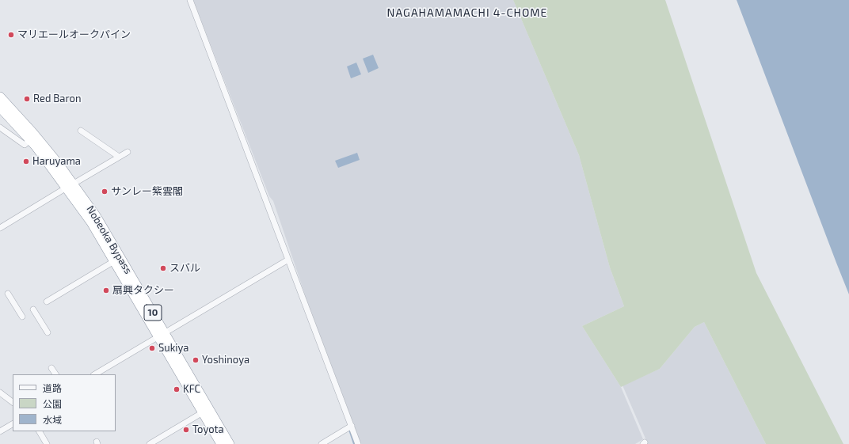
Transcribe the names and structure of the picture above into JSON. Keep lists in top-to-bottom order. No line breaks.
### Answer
{"streets":{"highway":["Nobeoka Bypass","10"]},"districts":["NAGAHAMAMACHI 4-CHOME"],"places":["マリエールオークパイン","Red Baron","Haruyama","サンレー紫雲閣","スバル","扇興タクシー","Sukiya","Yoshinoya","KFC","Toyota"],"legend":["道路","公園","水域"]}
